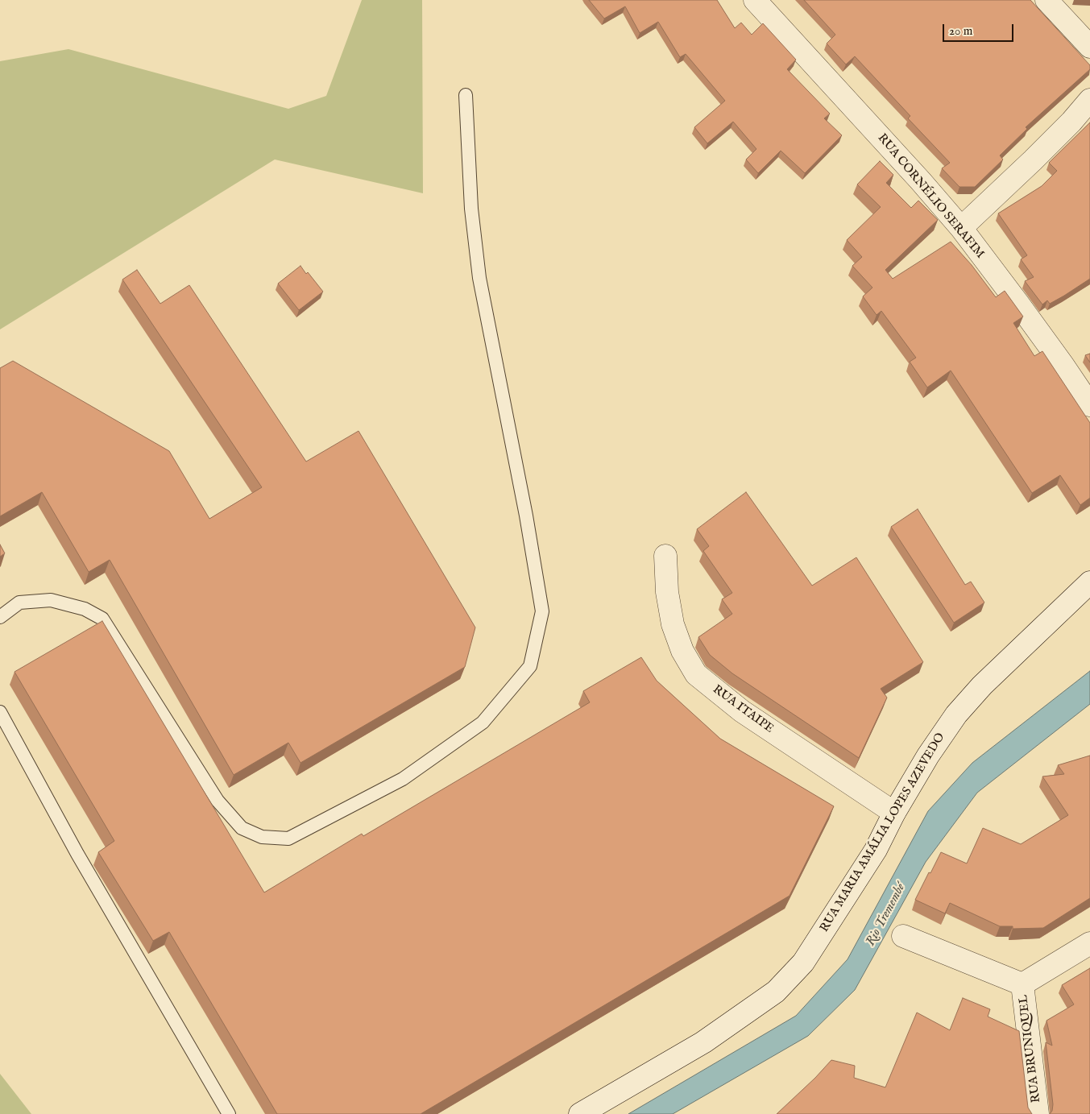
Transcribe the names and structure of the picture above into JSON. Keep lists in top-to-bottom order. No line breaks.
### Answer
{"streets":{"street":["RUA CORNÉLIO SERAFIM","RUA ITAIPE","RUA MARIA AMÁLIA LOPES AZEVEDO","RUA BRUNIQUEL"]},"crossings":[["RUA ITAIPE","RUA MARIA AMÁLIA LOPES AZEVEDO"]],"water":["Rio Tremembé"],"scale_bar":"20 m"}
